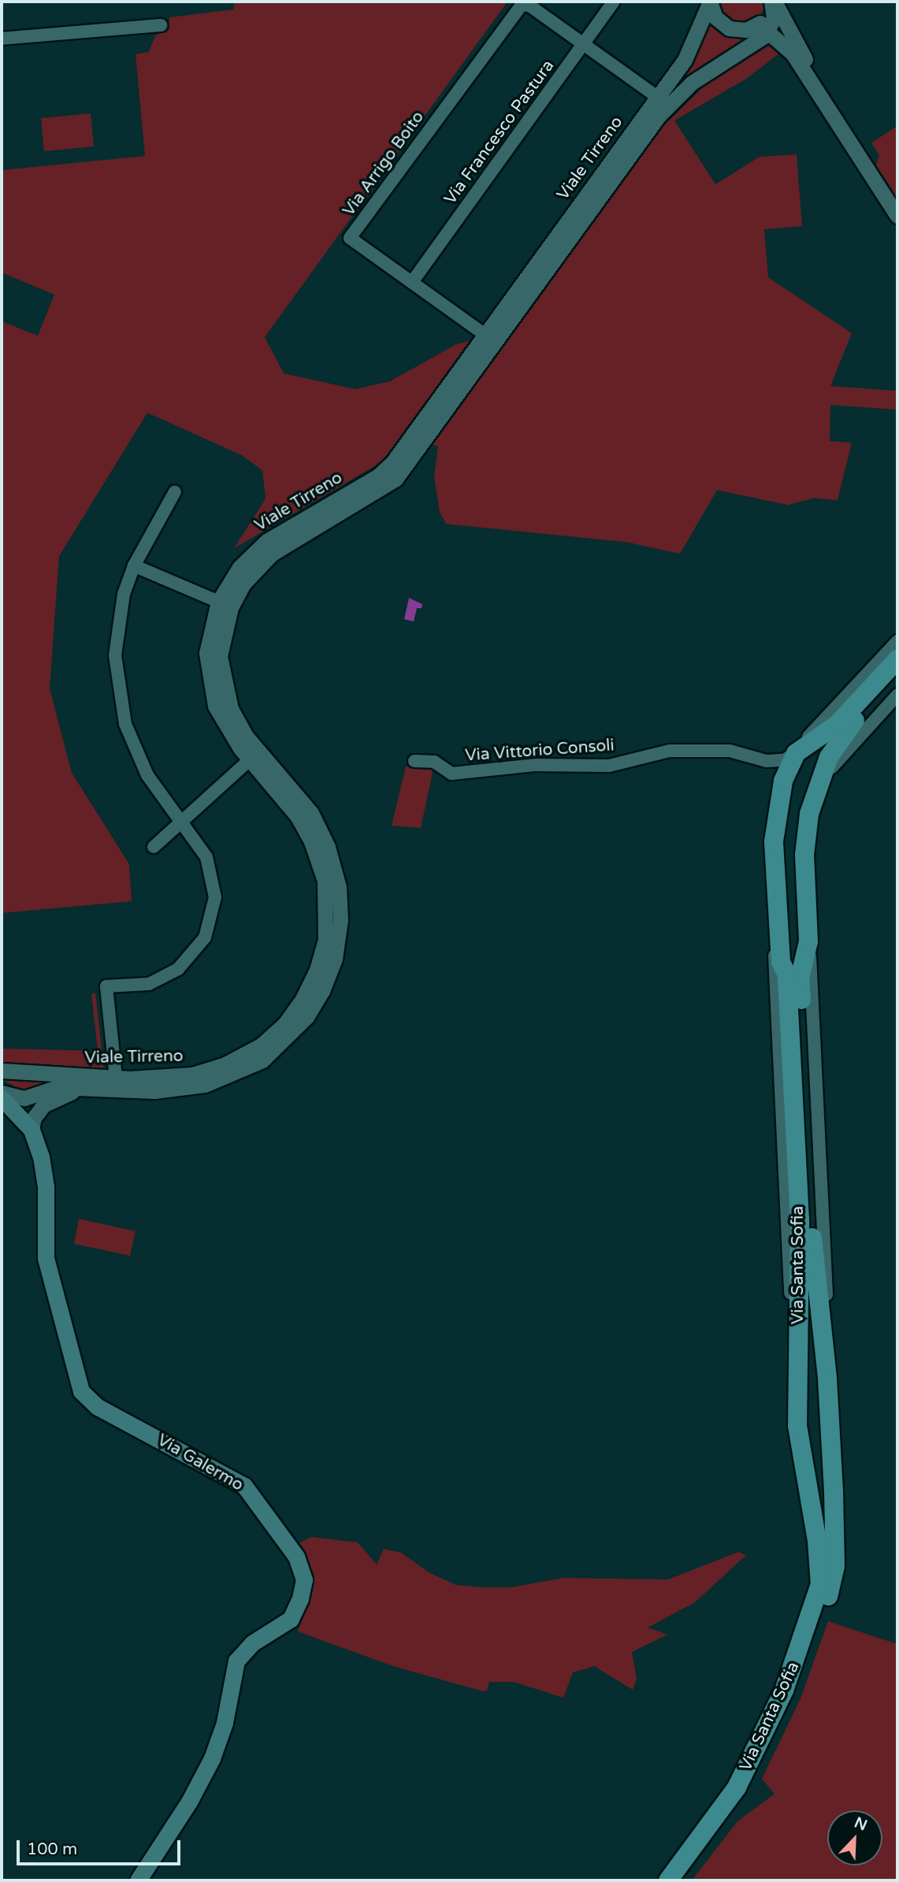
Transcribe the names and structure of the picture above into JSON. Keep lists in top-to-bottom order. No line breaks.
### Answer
{"streets":{"main road":["Via Santa Sofia","Via Galermo"],"street":["Via Francesco Pastura","Viale Tirreno","Via Arrigo Boito","Via Vittorio Consoli"]},"crossings":[["Via Francesco Pastura","Via Arrigo Boito"],["Viale Tirreno","Via Arrigo Boito"]],"scale_bar":"100 m","north":"top right"}
